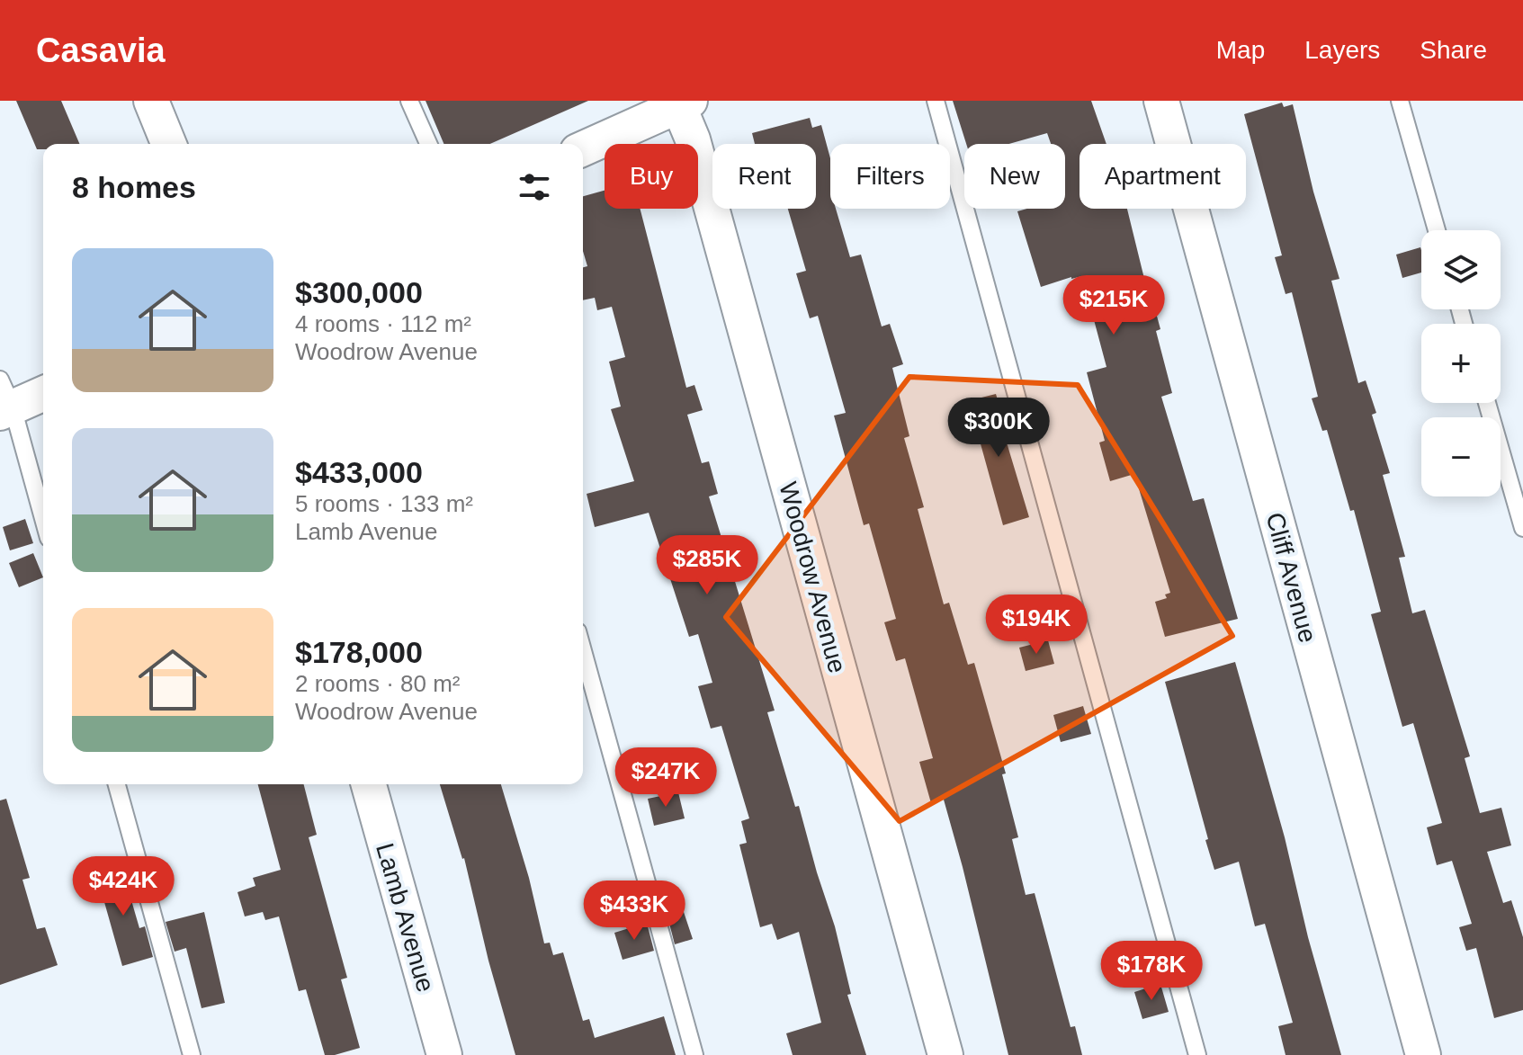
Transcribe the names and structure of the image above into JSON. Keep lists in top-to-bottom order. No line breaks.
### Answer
{"streets":{"street":["Woodrow Avenue","Cliff Avenue","Lamb Avenue"]},"page":{"header":"Casavia","nav":["Map","Layers","Share"],"chip":["Buy","Rent","Filters","New","Apartment"],"heading":"8 homes","map_buttons":["+","−"],"list":[{"name":"$300,000","note":"4 rooms · 112 m² · Woodrow Avenue"},{"name":"$433,000","note":"5 rooms · 133 m² · Lamb Avenue"},{"name":"$178,000","note":"2 rooms · 80 m² · Woodrow Avenue"}],"price":["$215K","$300K","$285K","$194K","$247K","$424K","$433K","$178K"]}}
